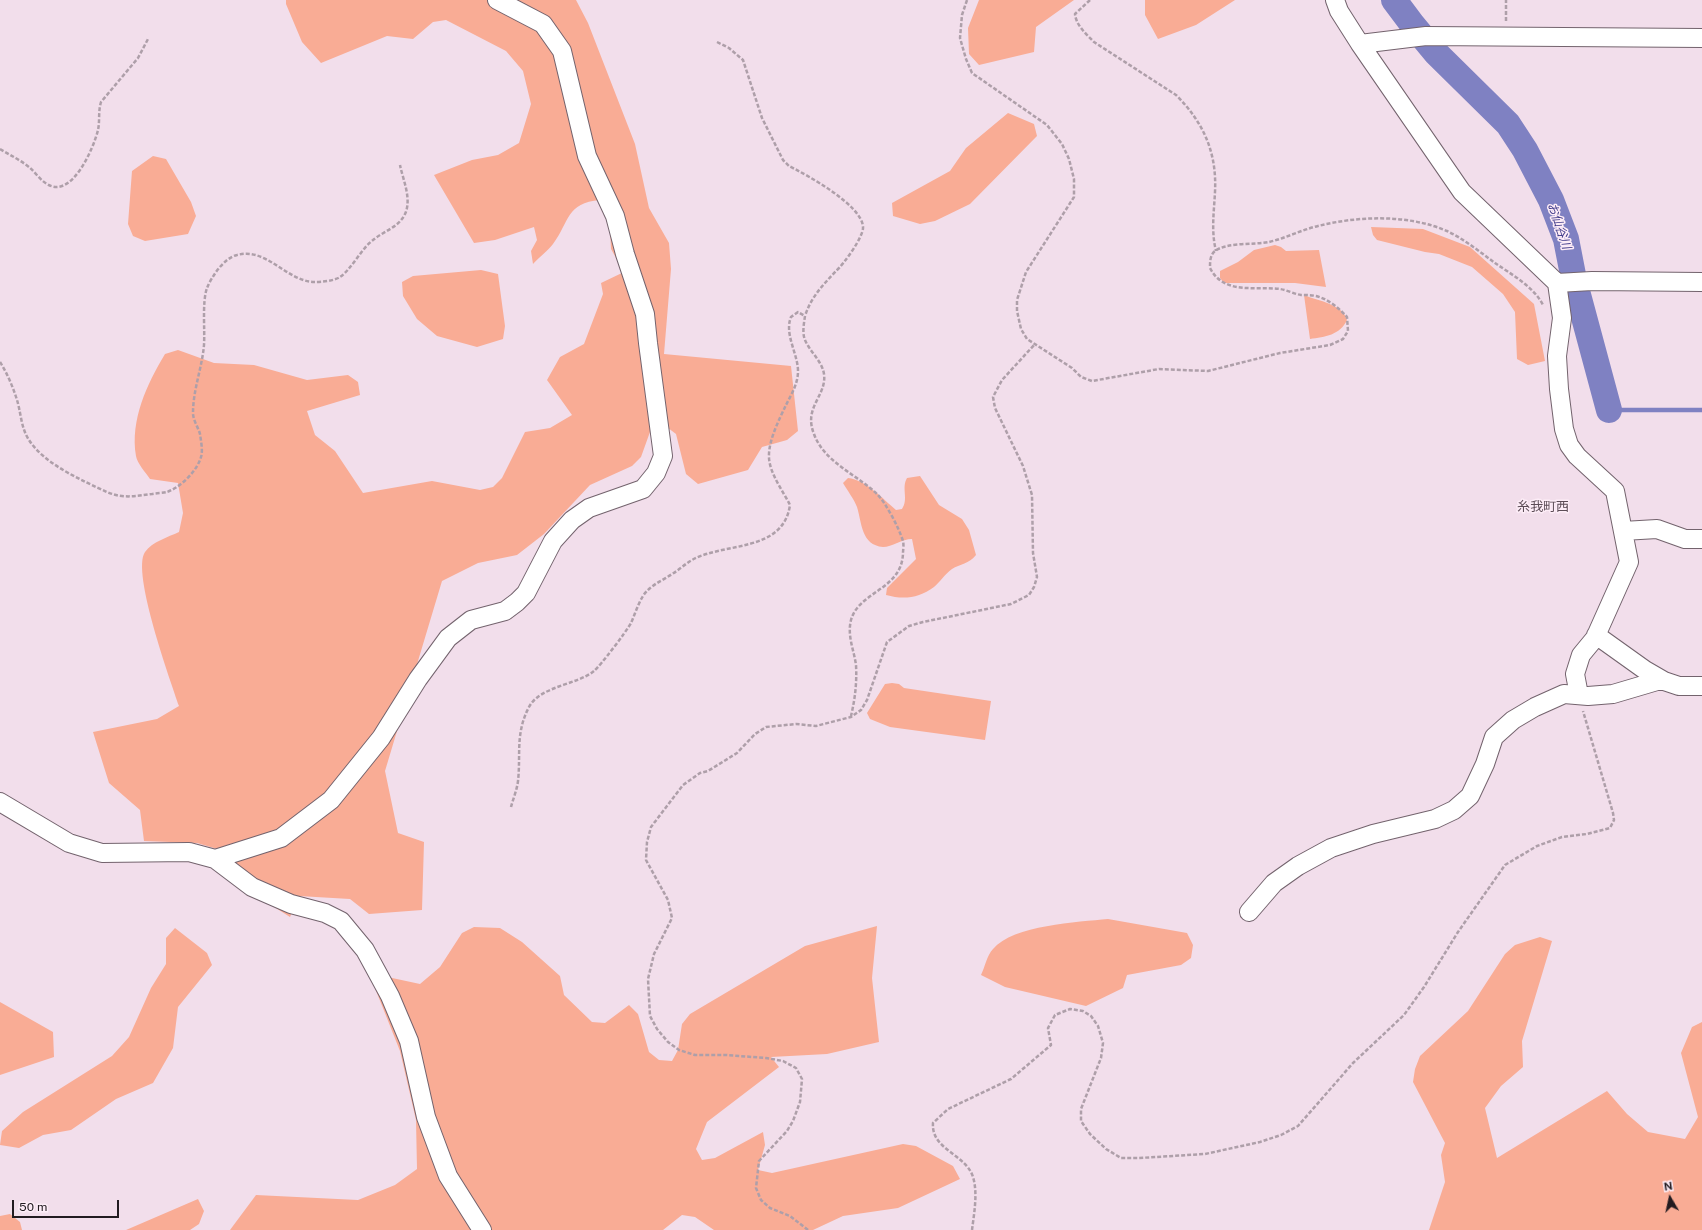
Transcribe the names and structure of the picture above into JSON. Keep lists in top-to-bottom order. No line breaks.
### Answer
{"districts":["糸我町西"],"water":["お仙谷川"],"scale_bar":"50 m","north":"top"}
